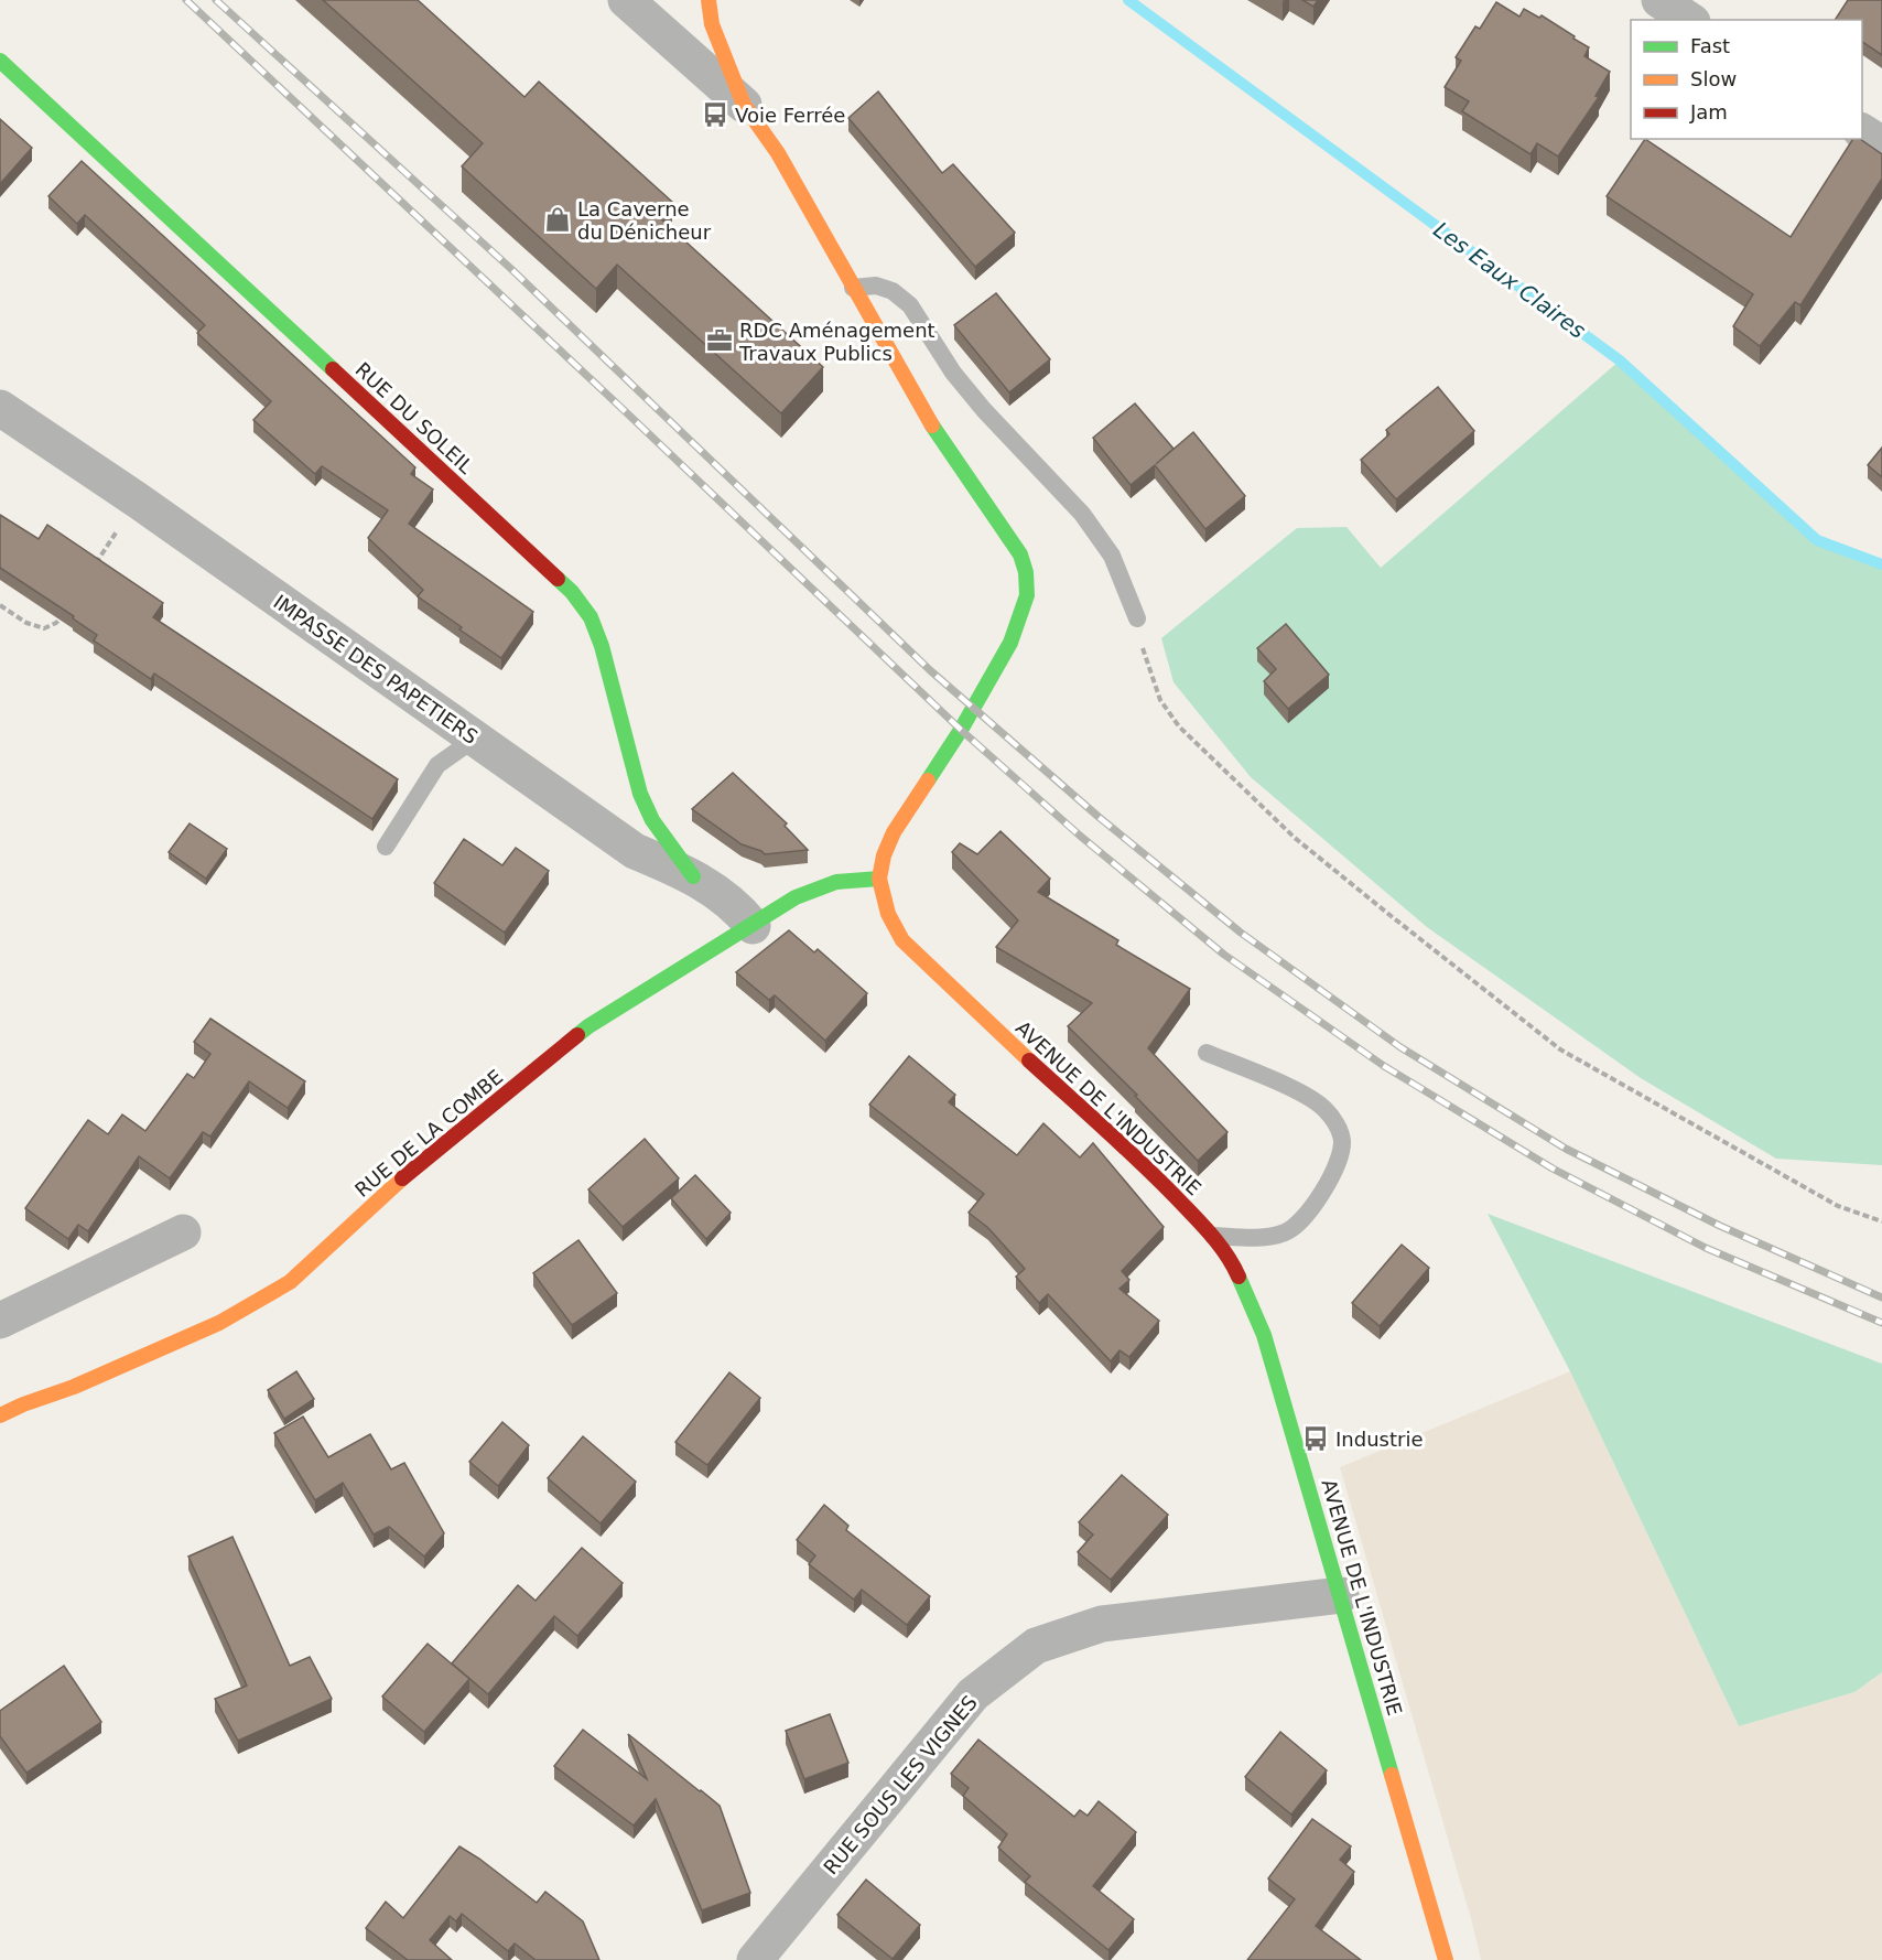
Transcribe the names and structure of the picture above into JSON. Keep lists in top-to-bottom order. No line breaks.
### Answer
{"streets":{"street":["RUE DU SOLEIL","IMPASSE DES PAPETIERS","AVENUE DE L'INDUSTRIE","RUE DE LA COMBE","RUE SOUS LES VIGNES"]},"crossings":[["RUE DU SOLEIL","IMPASSE DES PAPETIERS"],["IMPASSE DES PAPETIERS","RUE DE LA COMBE"],["AVENUE DE L'INDUSTRIE","RUE DE LA COMBE"],["AVENUE DE L'INDUSTRIE","RUE SOUS LES VIGNES"]],"water":["Les Eaux Claires"],"places":{"bus stop":["Voie Ferrée","Industrie"],"shop":["La Caverne du Dénicheur"],"office":["RDC Aménagement Travaux Publics"]},"legend":["Fast","Slow","Jam"]}
